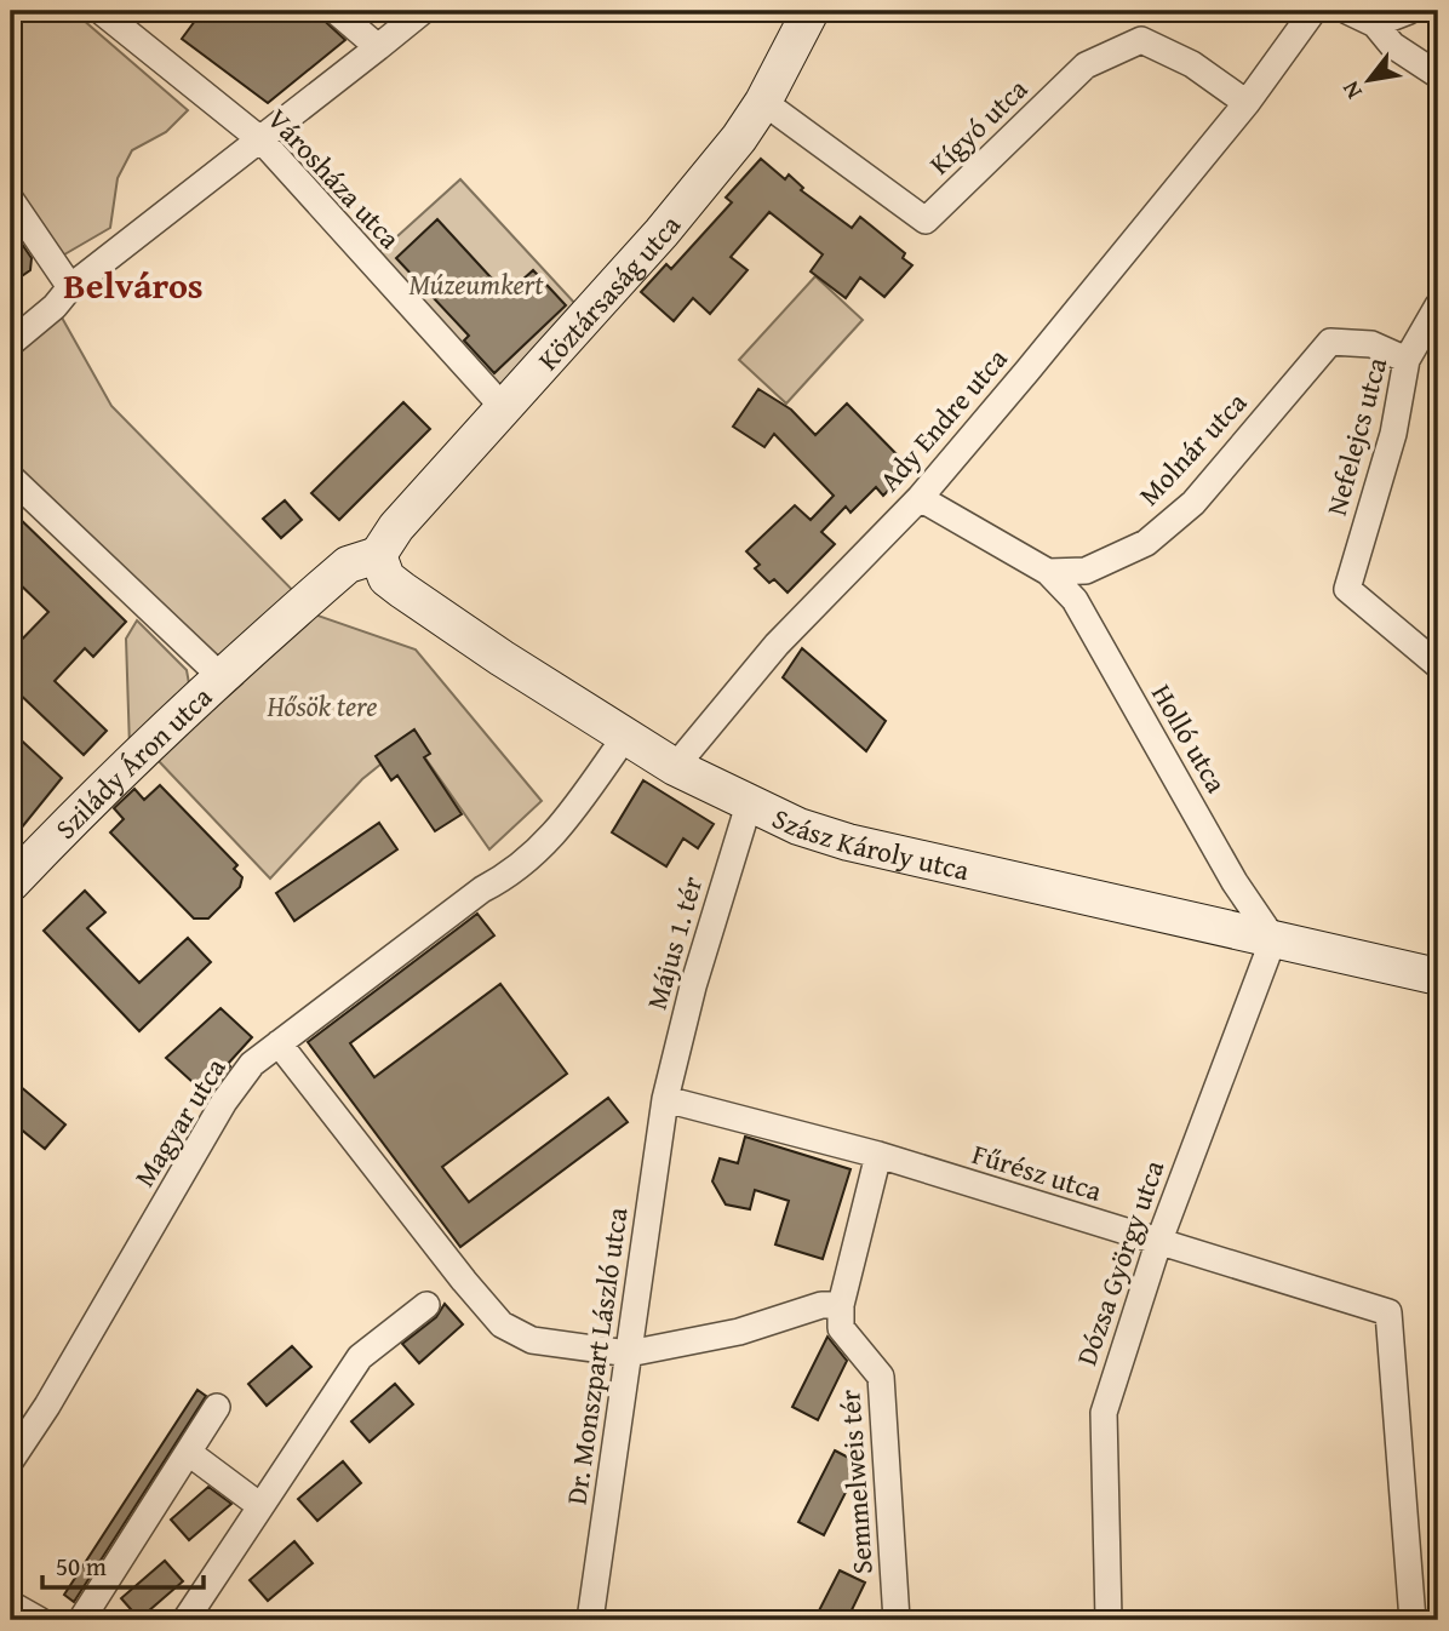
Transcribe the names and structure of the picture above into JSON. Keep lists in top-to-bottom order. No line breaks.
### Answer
{"streets":{"main road":["Köztársaság utca","Szilády Áron utca","Szász Károly utca"],"street":["Kígyó utca","Városháza utca","Ady Endre utca","Nefelejcs utca","Molnár utca","Holló utca","Május 1. tér","Magyar utca","Fűrész utca","Dózsa György utca","Dr. Monszpart László utca","Semmelweis tér"]},"crossings":[["Kígyó utca","Köztársaság utca"],["Kígyó utca","Ady Endre utca"],["Városháza utca","Köztársaság utca"],["Köztársaság utca","Szász Károly utca"],["Ady Endre utca","Szász Károly utca"],["Nefelejcs utca","Molnár utca"],["Molnár utca","Holló utca"],["Holló utca","Szász Károly utca"],["Holló utca","Dózsa György utca"],["Szász Károly utca","Május 1. tér"],["Szász Károly utca","Magyar utca"],["Szász Károly utca","Dózsa György utca"],["Május 1. tér","Fűrész utca"],["Május 1. tér","Dr. Monszpart László utca"],["Fűrész utca","Dózsa György utca"],["Fűrész utca","Dr. Monszpart László utca"]],"districts":["Belváros"],"parks":["Múzeumkert","Hősök tere"],"scale_bar":"50 m","north":"bottom left"}
